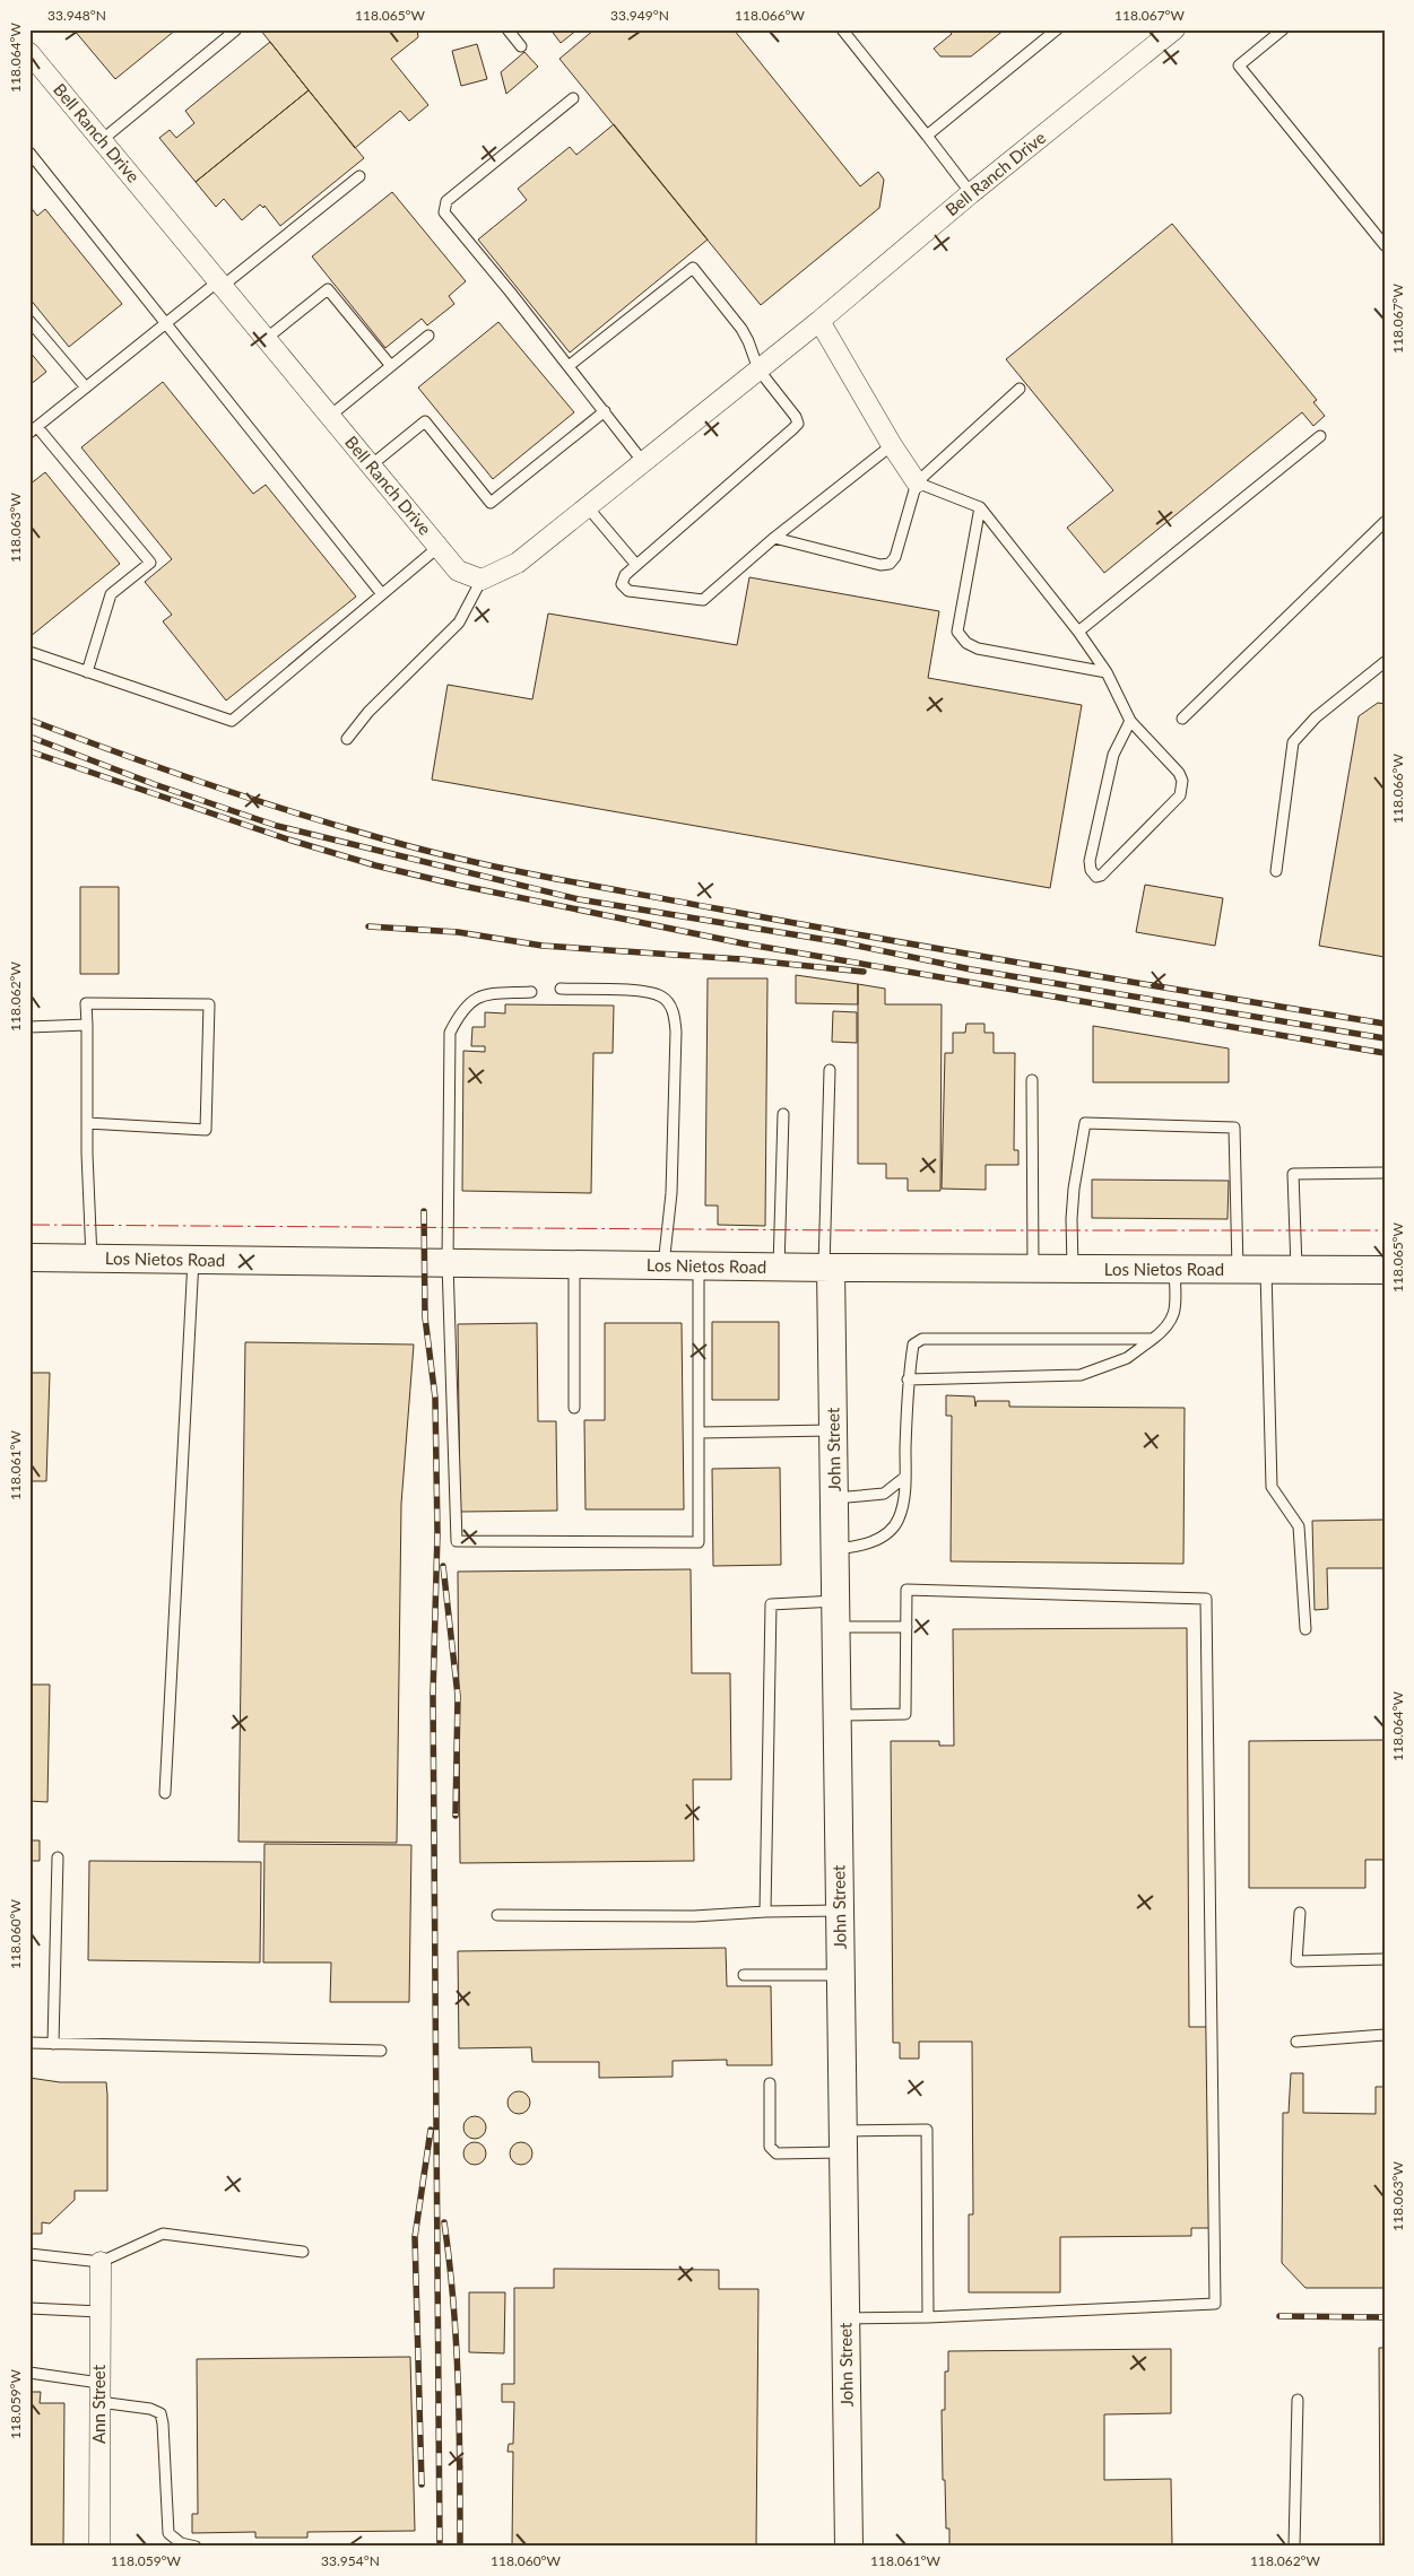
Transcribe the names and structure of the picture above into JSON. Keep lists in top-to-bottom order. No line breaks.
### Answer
{"streets":{"main road":["Los Nietos Road","John Street"],"street":["Bell Ranch Drive","Ann Street"]},"crossings":[["Los Nietos Road","John Street"]],"coordinates":["33.948°N","118.065°W","33.949°N","118.066°W","118.067°W","118.064°W","118.063°W","118.062°W","118.061°W","118.060°W","118.059°W","33.954°N"]}
